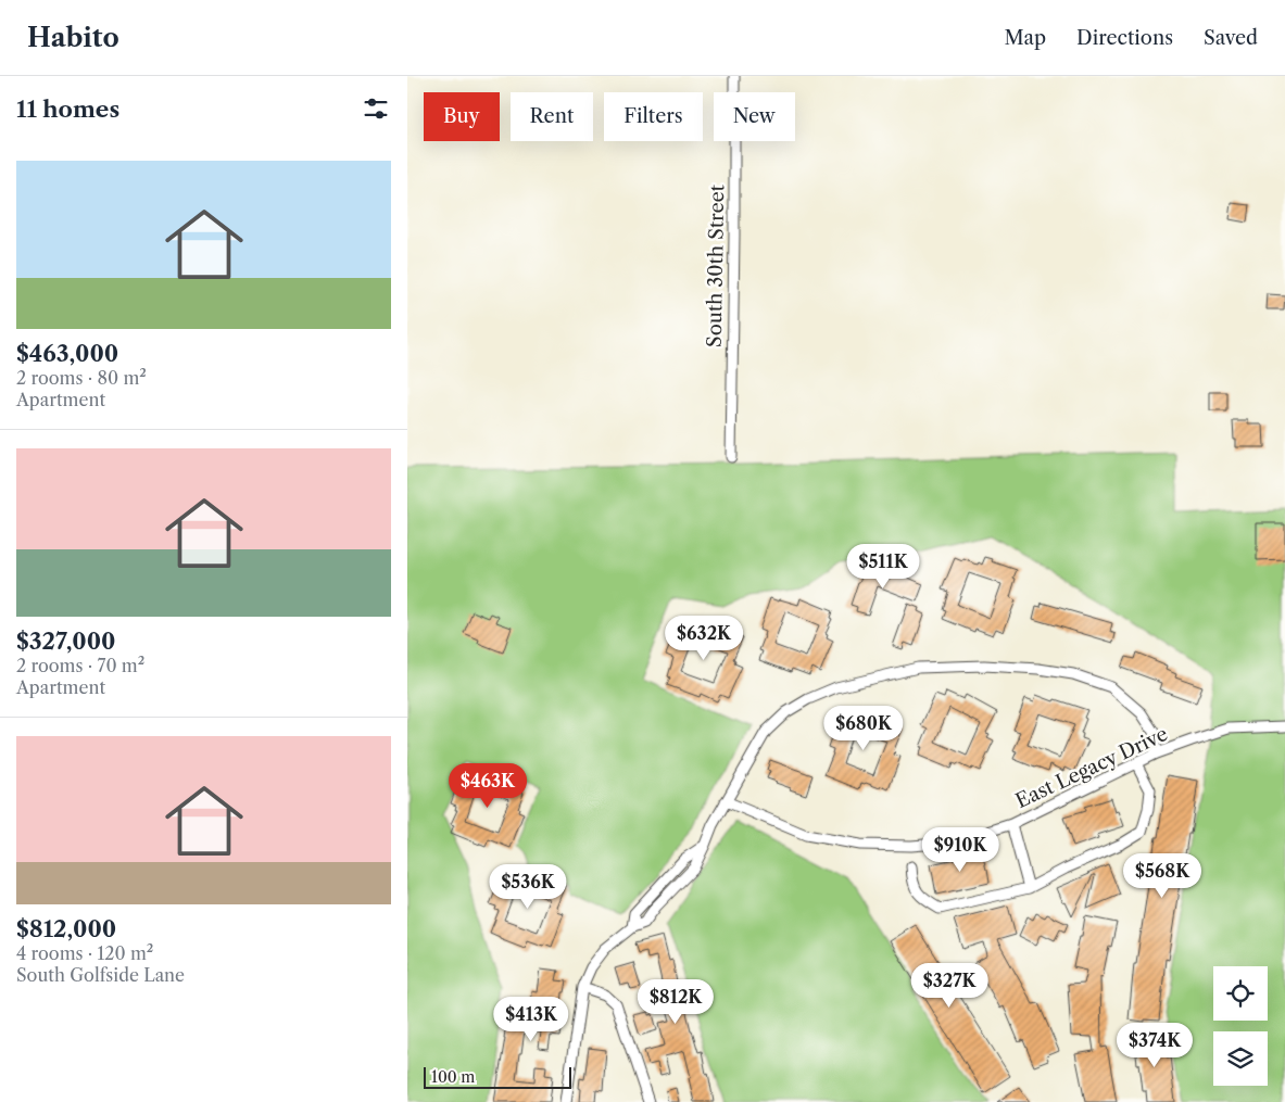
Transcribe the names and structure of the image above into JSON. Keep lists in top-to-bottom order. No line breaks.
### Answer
{"streets":{"street":["South 30th Street","East Legacy Drive"]},"scale_bar":"100 m","page":{"header":"Habito","nav":["Map","Directions","Saved"],"heading":"11 homes","chip":["Buy","Rent","Filters","New"],"list":[{"name":"$463,000","note":"2 rooms · 80 m² · Apartment"},{"name":"$327,000","note":"2 rooms · 70 m² · Apartment"},{"name":"$812,000","note":"4 rooms · 120 m² · South Golfside Lane"}],"price":["$511K","$632K","$680K","$463K","$910K","$568K","$536K","$327K","$812K","$413K","$374K"],"scale":"100 m"}}
